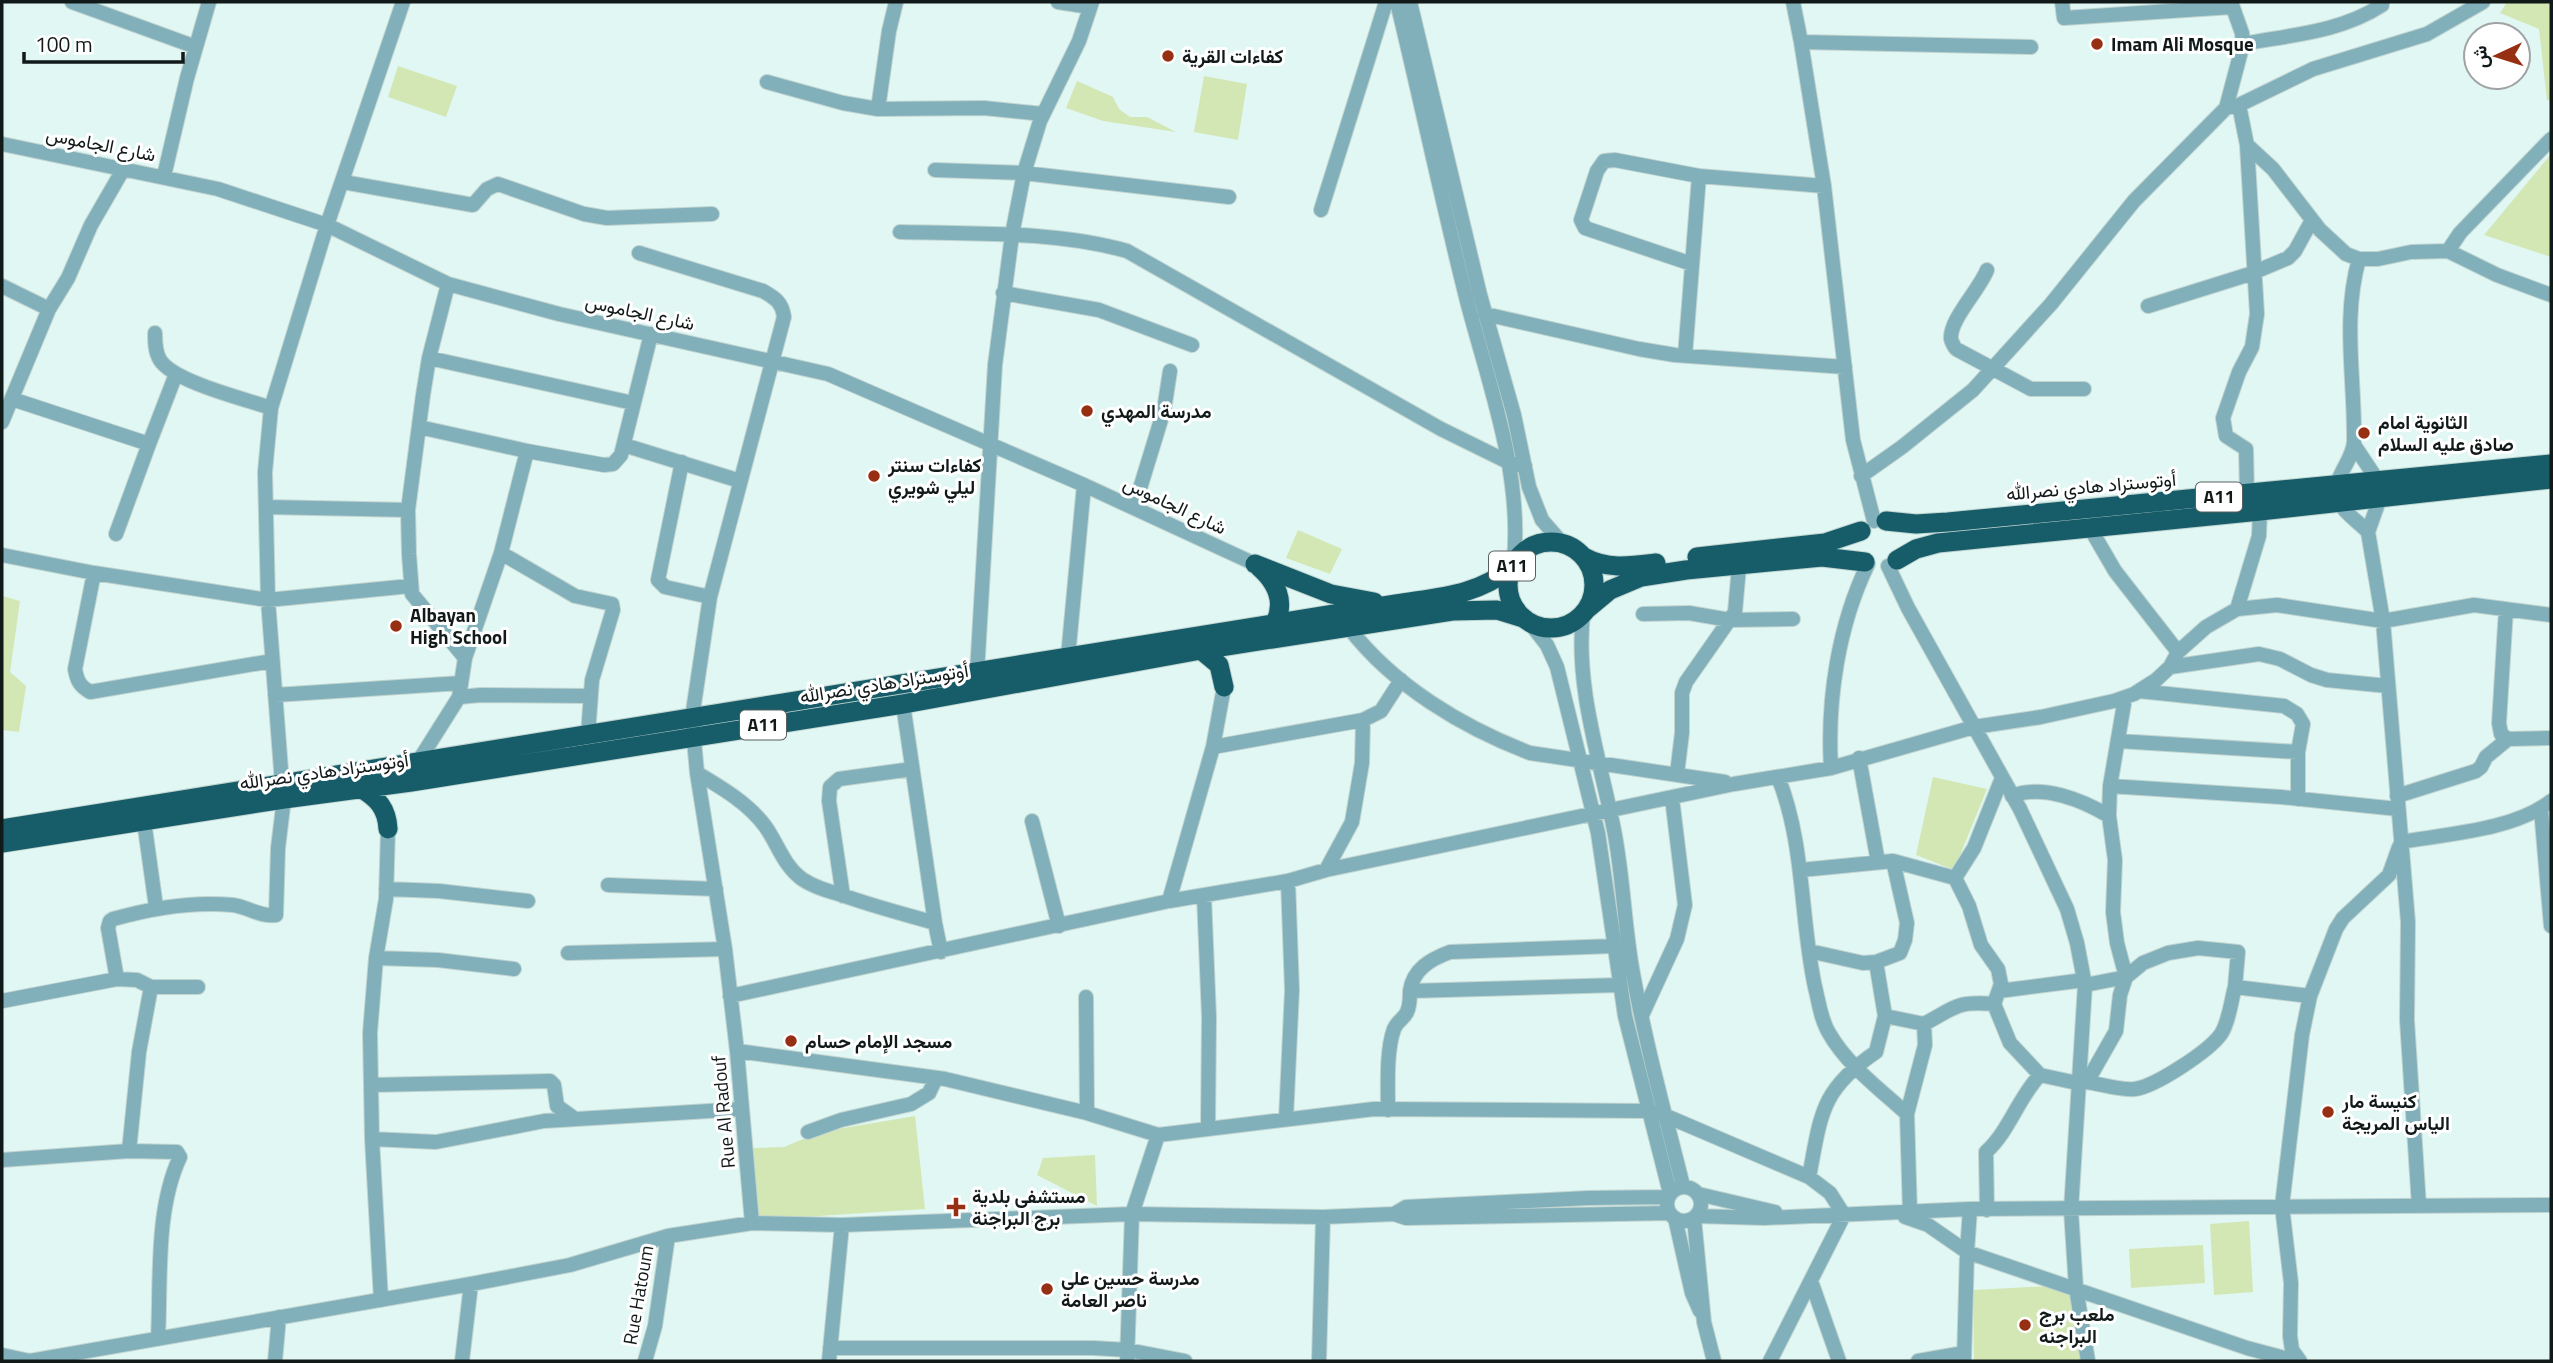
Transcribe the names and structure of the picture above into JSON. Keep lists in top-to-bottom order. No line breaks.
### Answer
{"streets":{"highway":["أوتوستراد هادي نصرالله","A11"],"street":["شارع الجاموس","Rue Al Radouf","Rue Hatoum"]},"crossings":[["شارع الجاموس","Rue Al Radouf"],["أوتوستراد هادي نصرالله","A11"],["أوتوستراد هادي نصرالله","Rue Al Radouf"]],"places":{"other":["Imam Ali Mosque","كفاءات القرية","مدرسة المهدي","الثانویة امام صادق عليه السلام","كفاءات سنتر ليلي شويري","Albayan High School","مسجد الإمام حسام","كنيسة مار الياس المريجة","مدرسة حسين علي ناصر العامة","ملعب برج البراجنه"],"health":["مستشفی بلدیة برج البراجنة"]},"scale_bar":"100 m","north":"left"}
